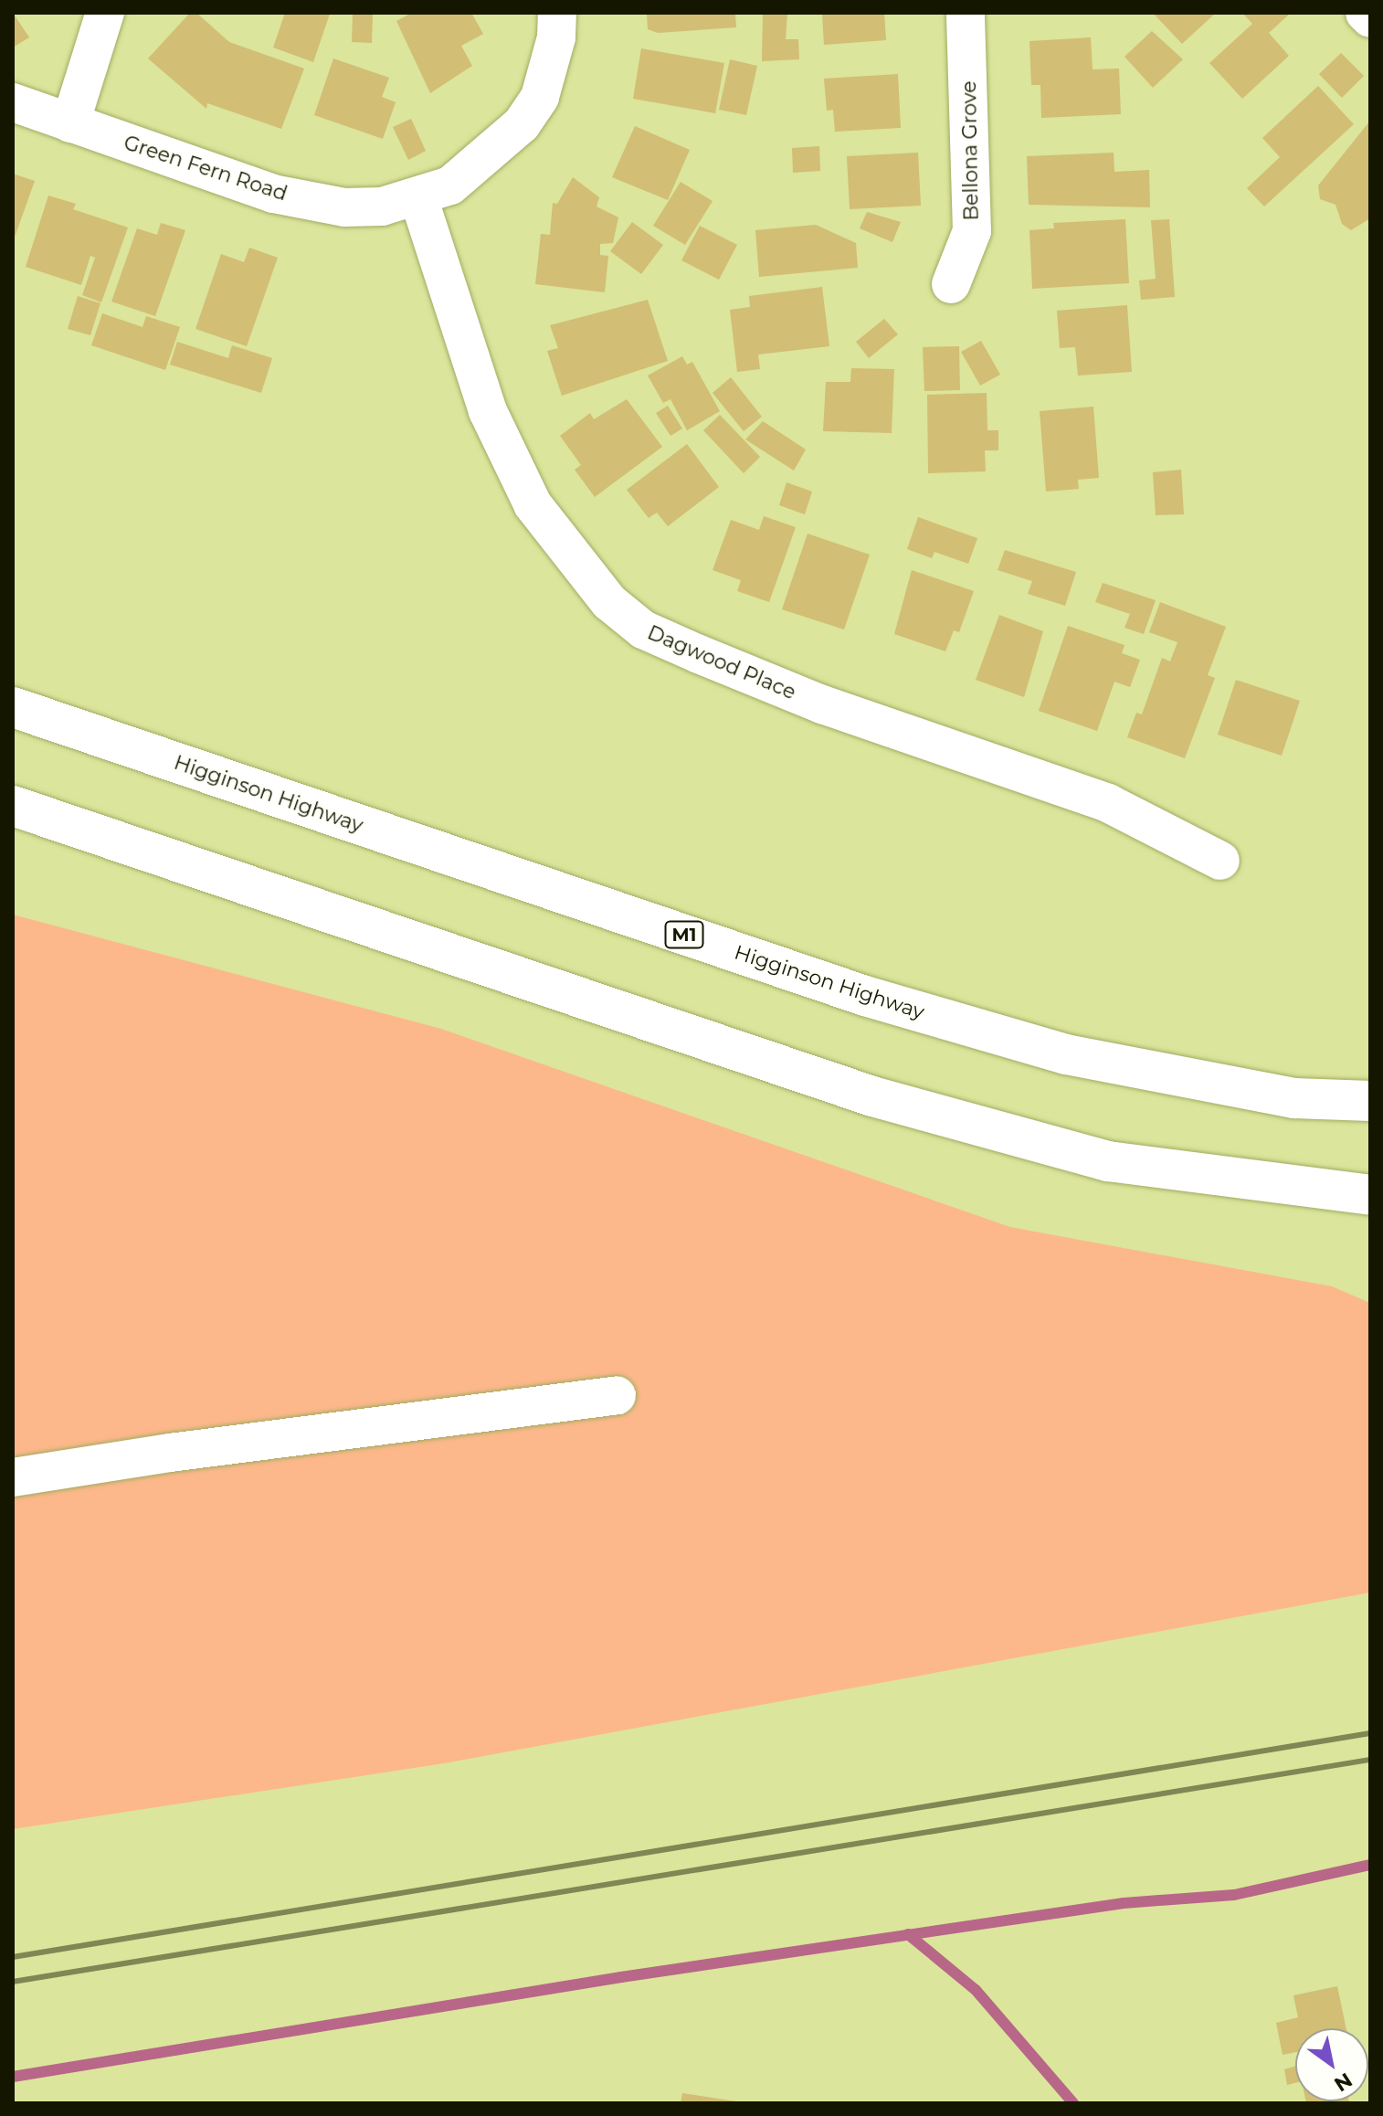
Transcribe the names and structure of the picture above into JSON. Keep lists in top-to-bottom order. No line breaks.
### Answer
{"streets":{"highway":["Higginson Highway","M1"],"street":["Bellona Grove","Green Fern Road","Dagwood Place"]},"crossings":[["Green Fern Road","Dagwood Place"]],"north":"bottom right"}
